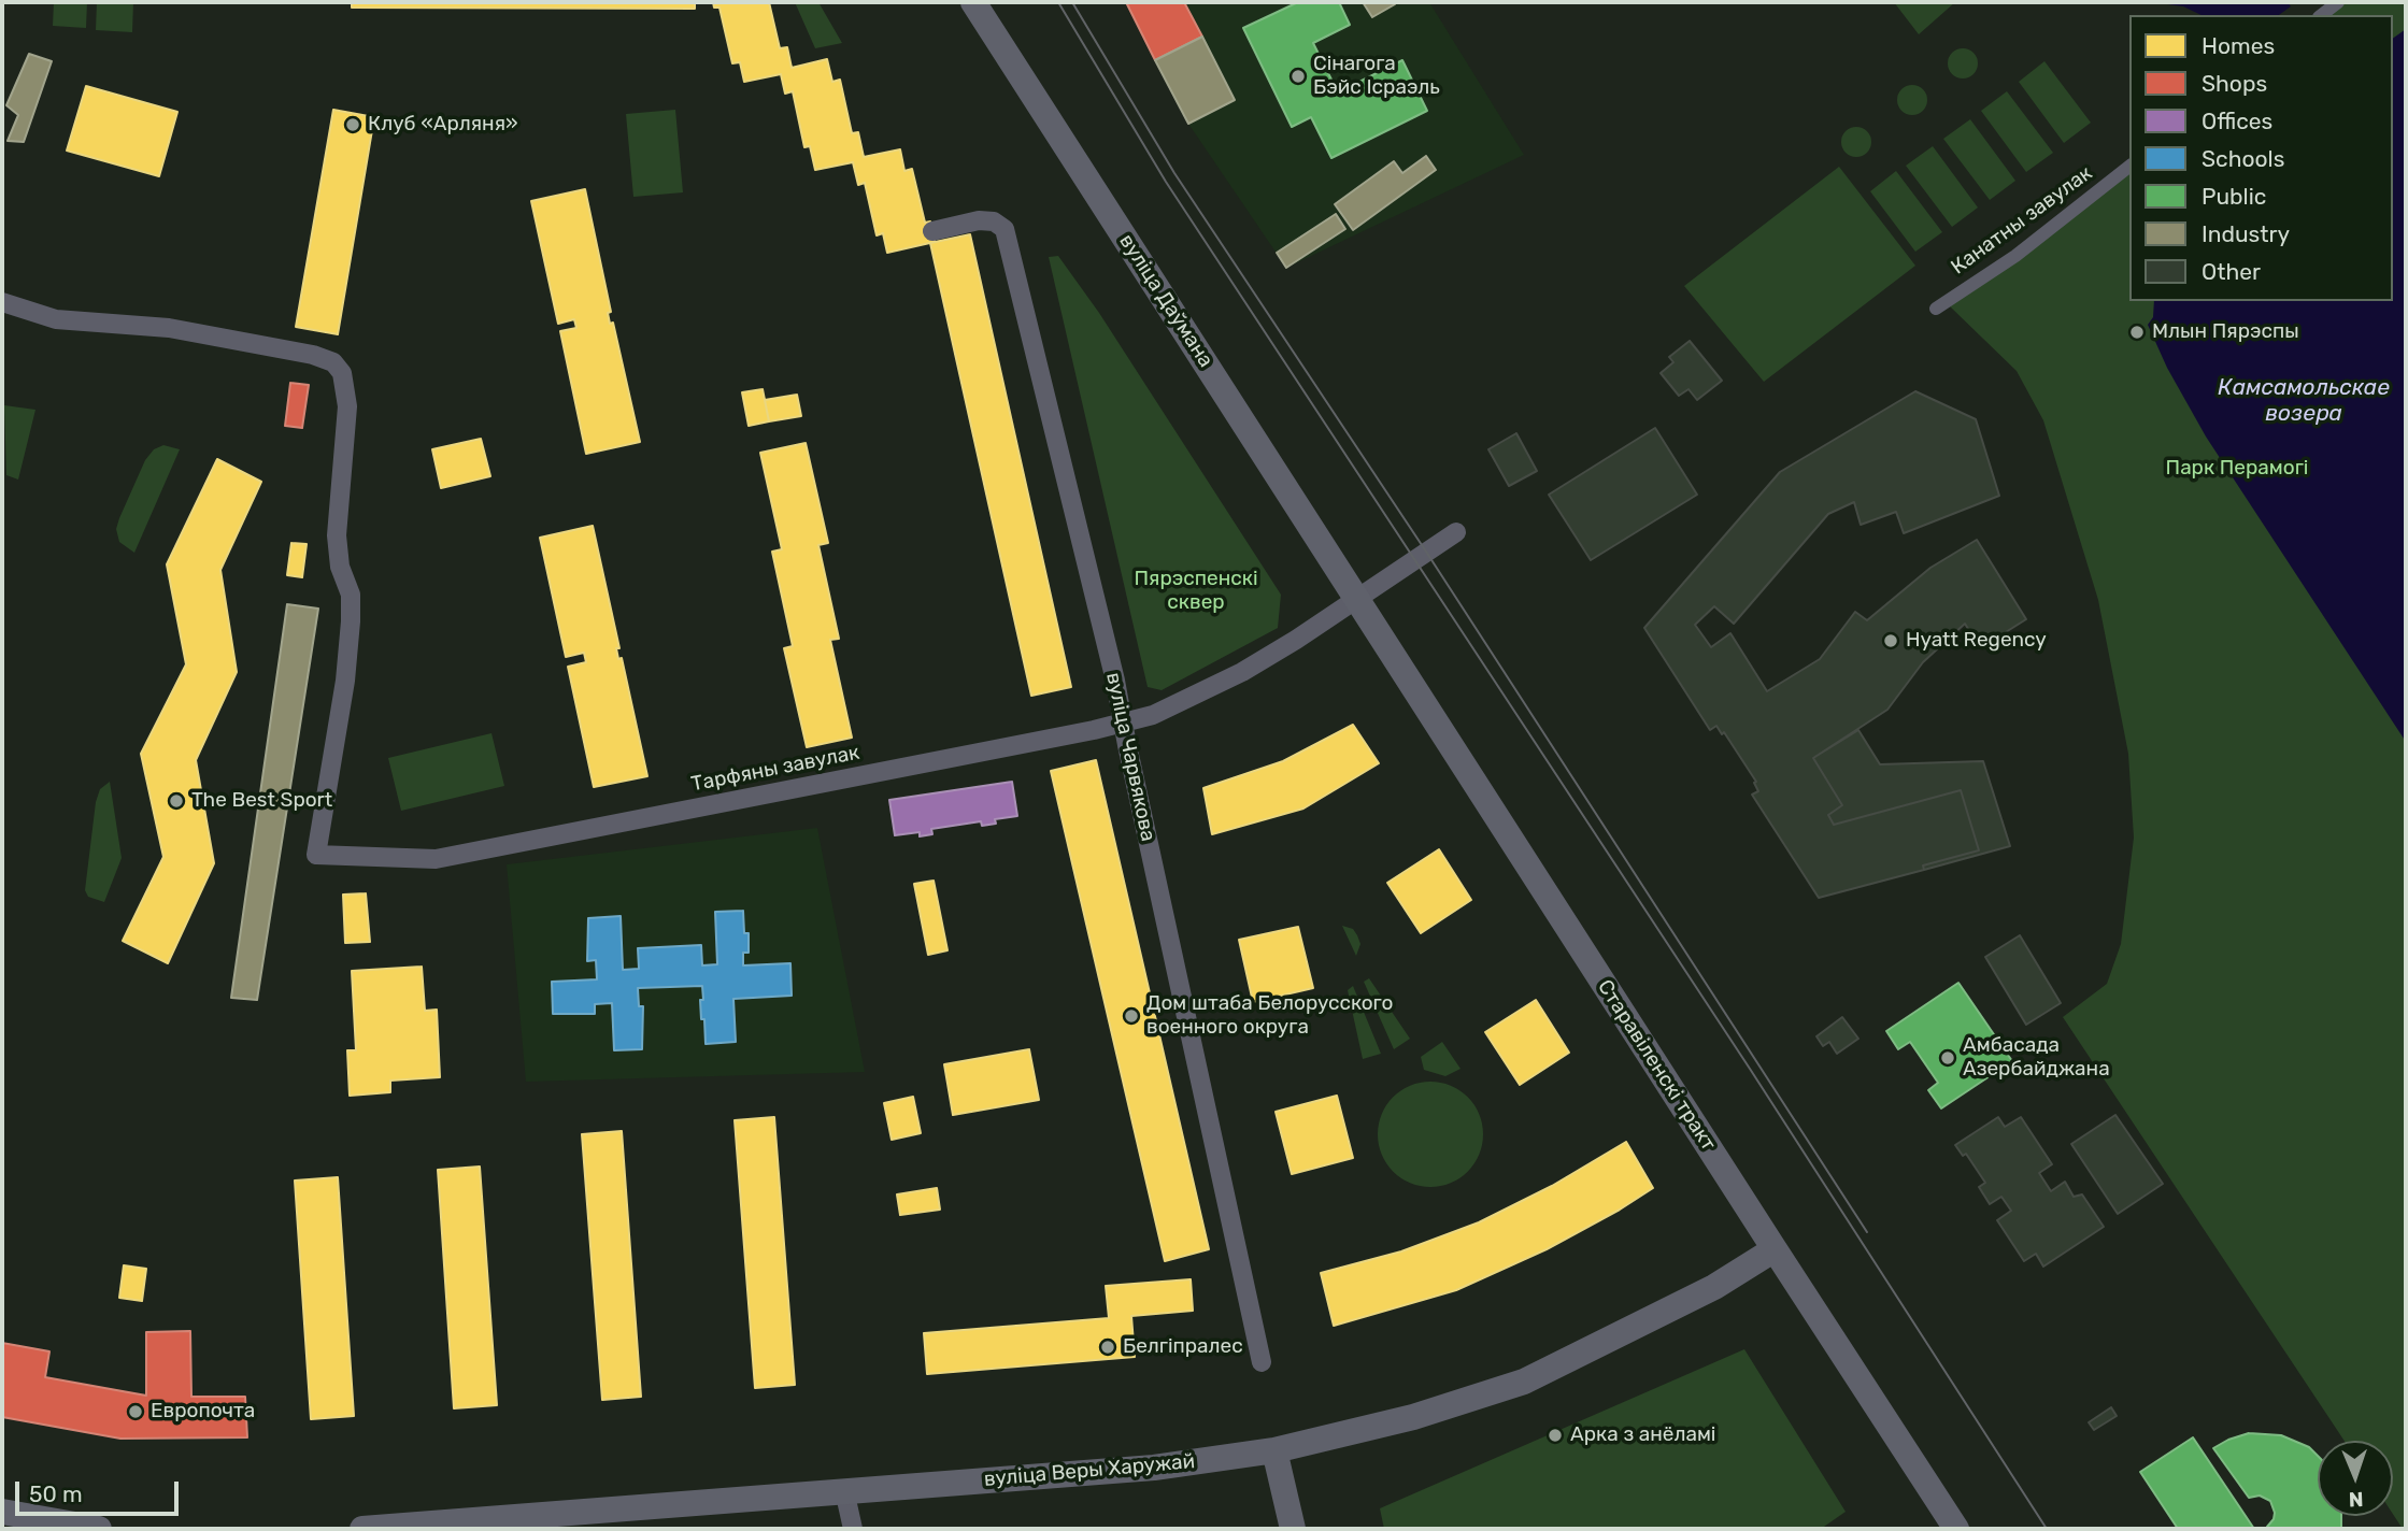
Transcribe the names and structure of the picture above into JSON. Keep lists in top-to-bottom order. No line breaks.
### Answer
{"streets":{"main road":["вуліца Даўмана","Старавіленскі тракт","вуліца Веры Харужай"],"street":["Канатны завулак","вуліца Чарвякова","Тарфяны завулак"]},"crossings":[["вуліца Даўмана","Тарфяны завулак"],["вуліца Даўмана","Старавіленскі тракт"],["вуліца Чарвякова","Тарфяны завулак"],["Тарфяны завулак","Старавіленскі тракт"],["Старавіленскі тракт","вуліца Веры Харужай"]],"water":["Камсамольскае возера"],"parks":["Парк Перамогі","Пярэспенскі сквер"],"places":["Сінагога Бэйс Ісраэль","Клуб «Арляня»","Млын Пярэспы","Hyatt Regency","The Best Sport","Дом штаба Белорусского военного округа","Амбасада Азербайджана","Белгіпралес","Европочта","Арка з анёламі"],"legend":["Homes","Shops","Offices","Schools","Public","Industry","Other"],"scale_bar":"50 m","north":"bottom"}
